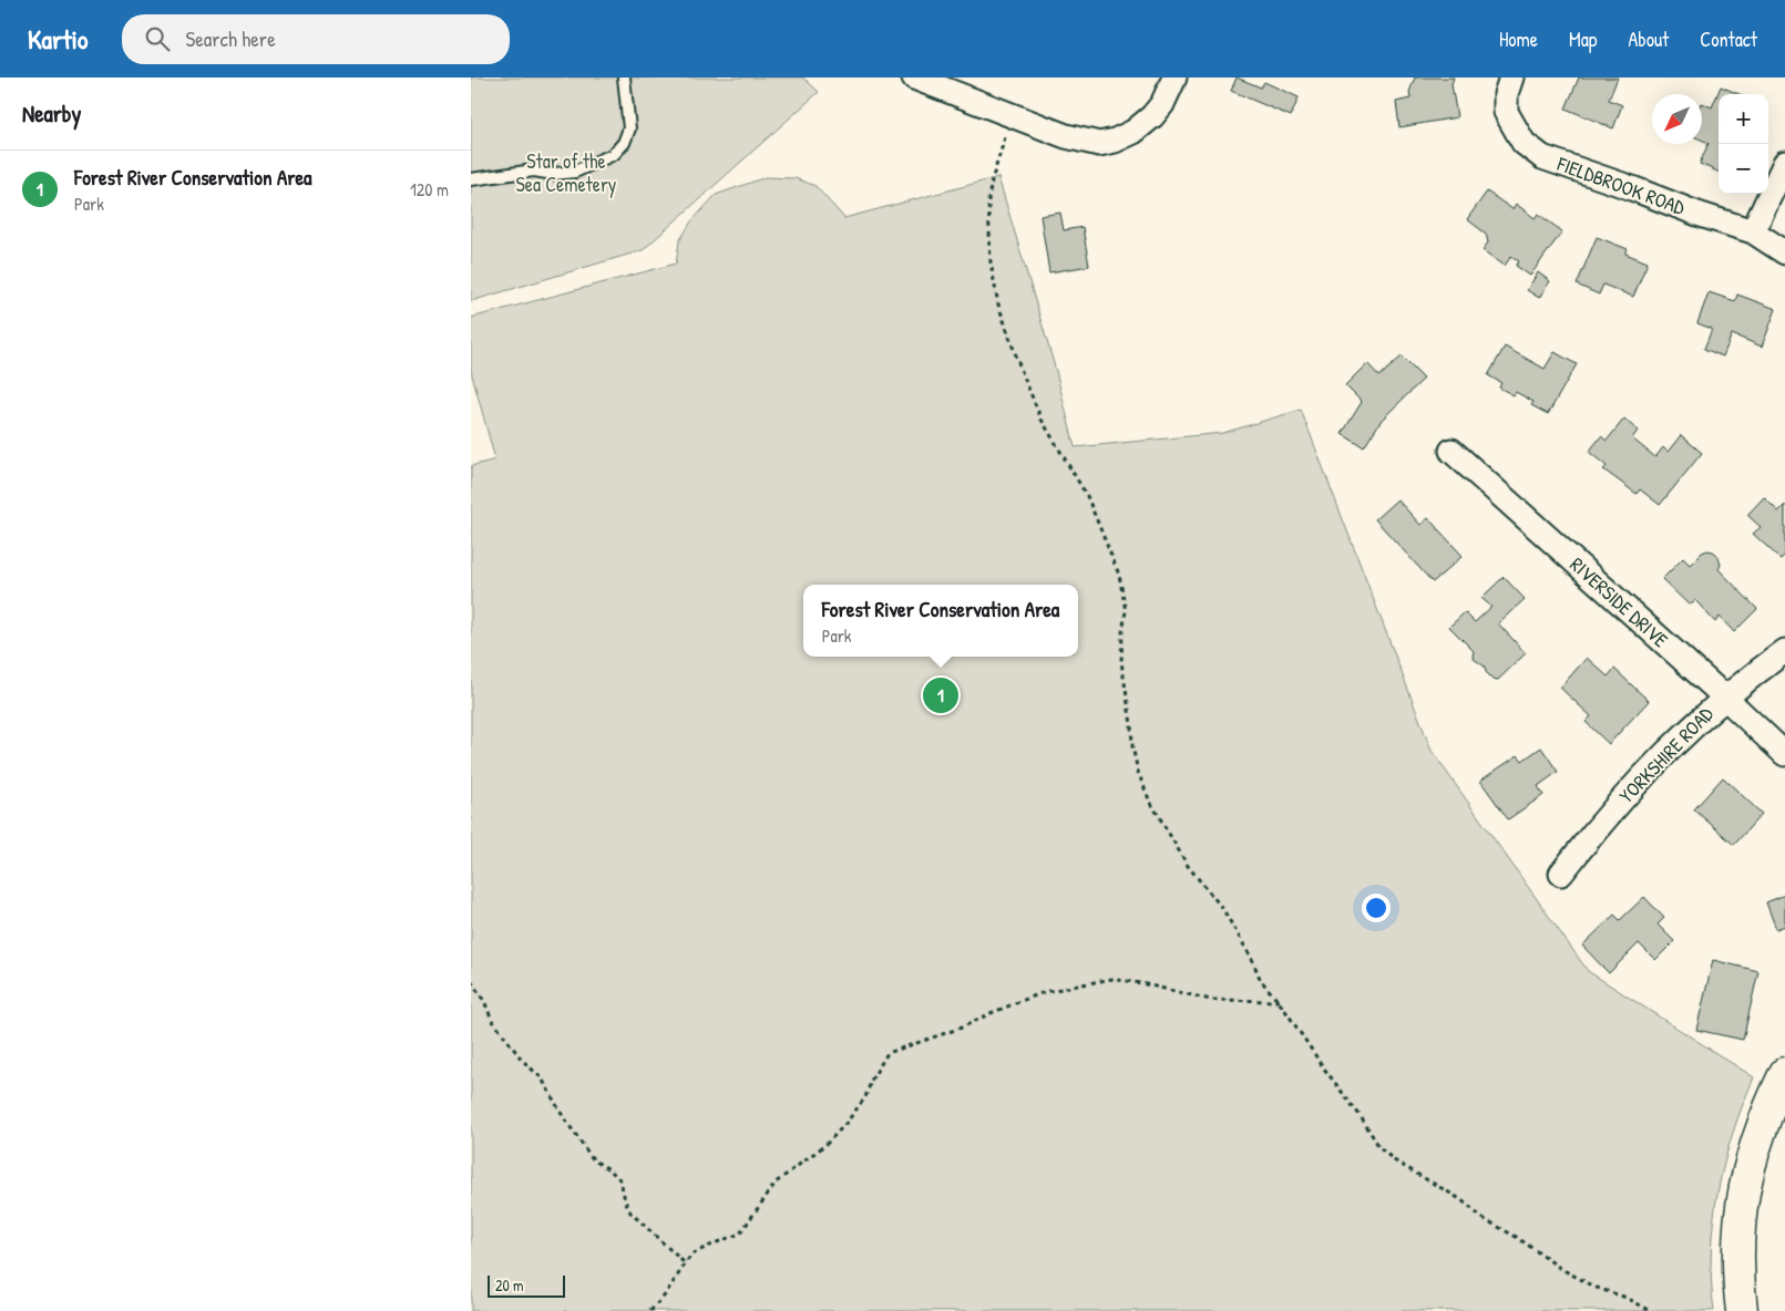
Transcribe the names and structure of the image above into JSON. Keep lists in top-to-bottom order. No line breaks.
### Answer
{"streets":{"street":["FIELDBROOK ROAD","RIVERSIDE DRIVE","YORKSHIRE ROAD"]},"crossings":[["RIVERSIDE DRIVE","YORKSHIRE ROAD"]],"parks":["Star of the Sea Cemetery"],"scale_bar":"20 m","north":"bottom left","page":{"header":"Kartio","search":"Search here","nav":["Home","Map","About","Contact"],"heading":"Nearby","map_buttons":["+","−"],"list":[{"mark":"1","name":"Forest River Conservation Area","note":"Park","value":"120 m"}],"popup":["Forest River Conservation Area","Park"],"pins":"1","scale":"20 m"}}
